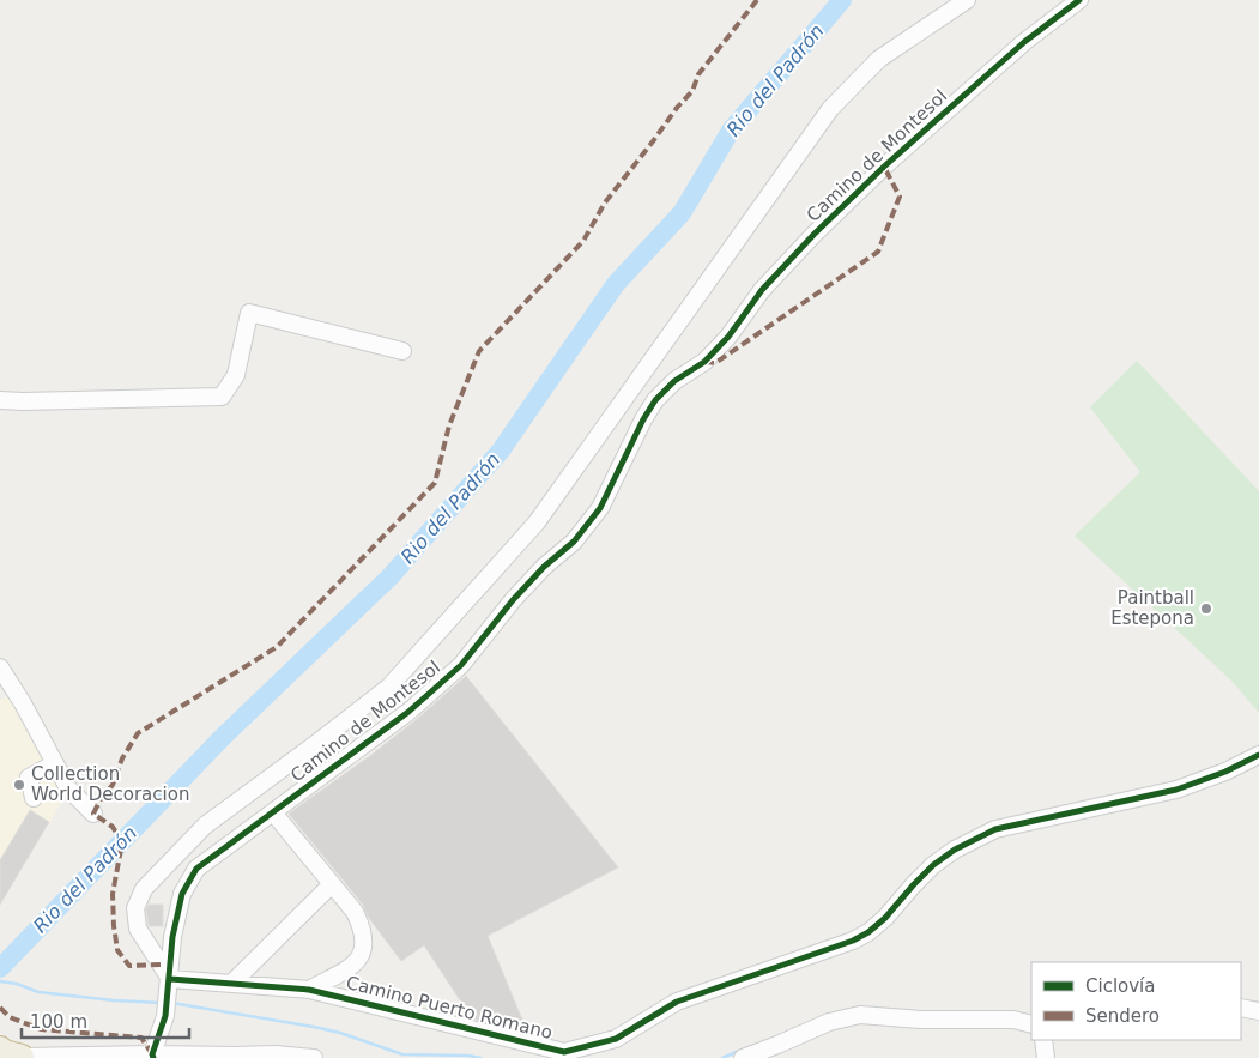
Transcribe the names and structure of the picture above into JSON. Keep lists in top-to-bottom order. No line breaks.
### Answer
{"streets":{"street":["Camino de Montesol","Camino Puerto Romano"]},"crossings":[["Camino de Montesol","Camino Puerto Romano"]],"water":["Rio del Padrón"],"places":["Paintball Estepona","Collection World Decoracion"],"legend":["Ciclovía","Sendero"],"scale_bar":"100 m"}
